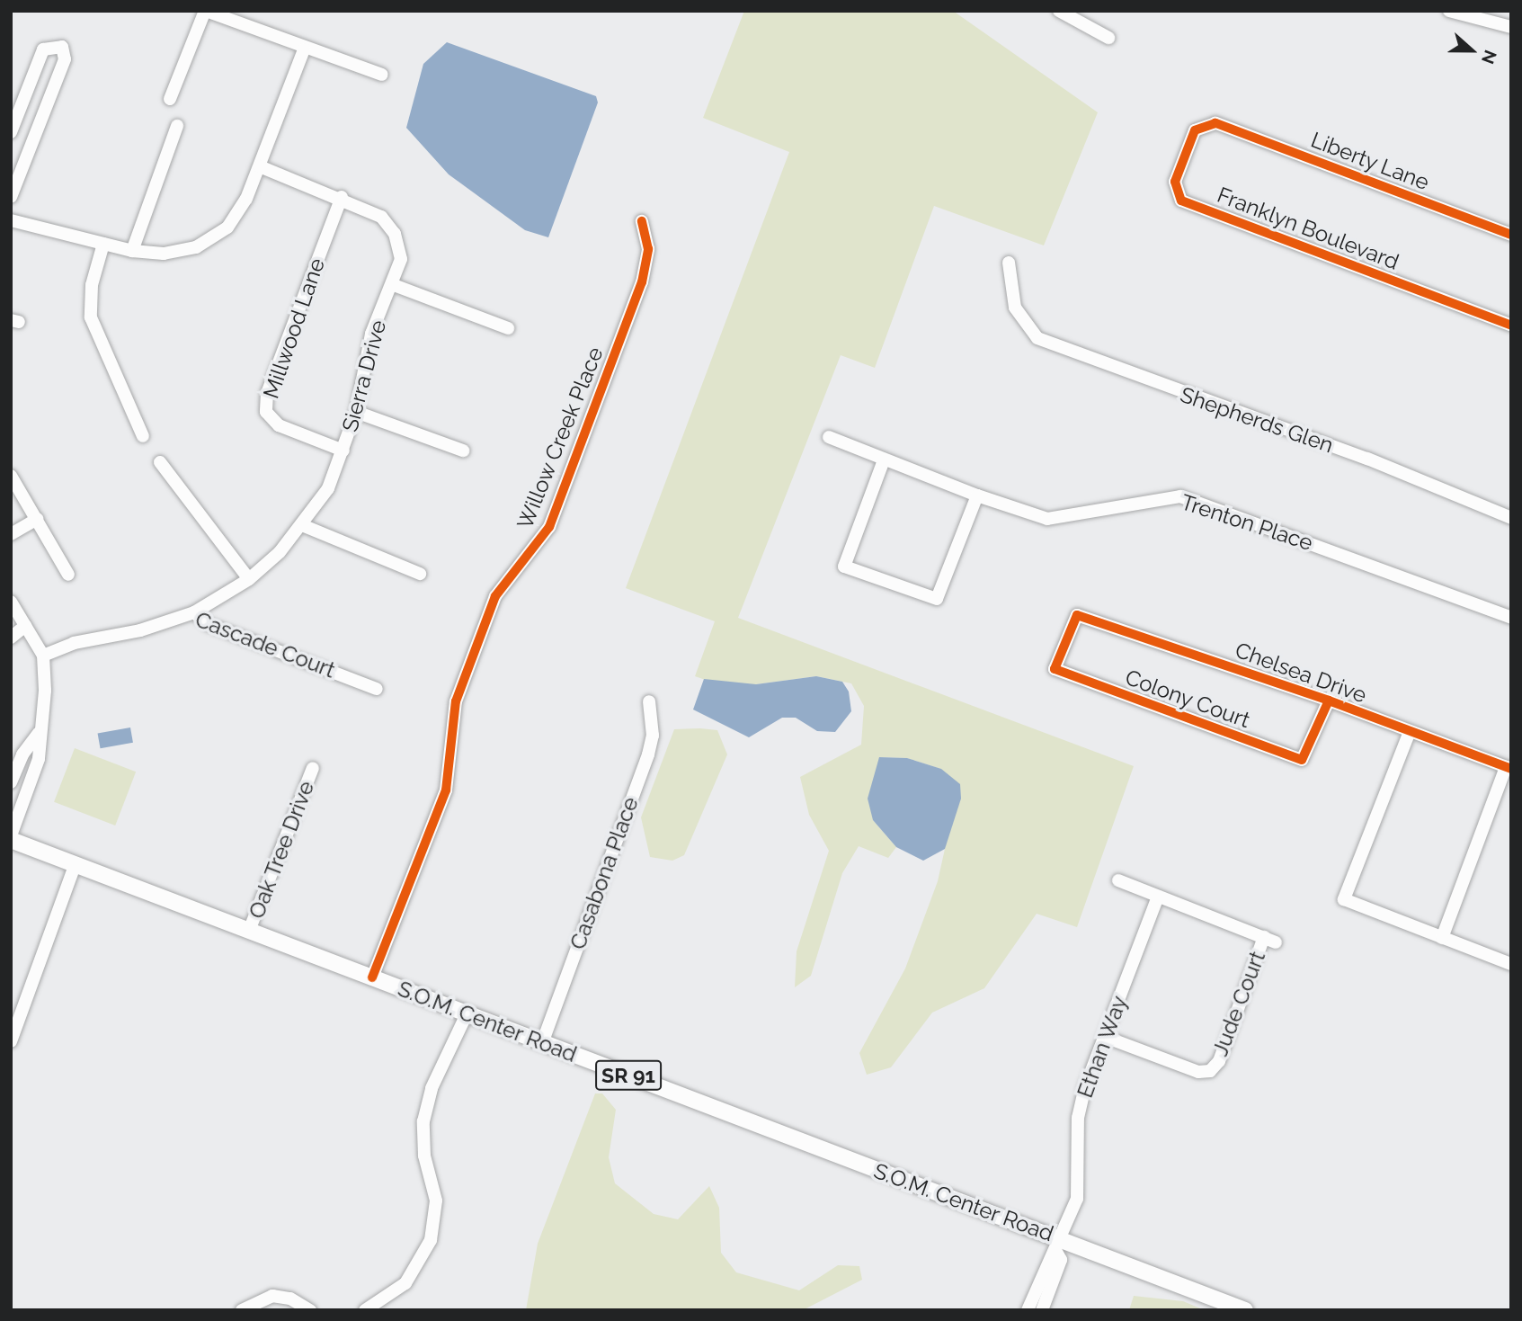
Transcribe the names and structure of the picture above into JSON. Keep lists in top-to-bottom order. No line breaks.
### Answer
{"streets":{"main road":["S.O.M. Center Road","SR 91"],"street":["Liberty Lane","Franklyn Boulevard","Millwood Lane","Sierra Drive","Shepherds Glen","Willow Creek Place","Trenton Place","Cascade Court","Chelsea Drive","Colony Court","Oak Tree Drive","Casabona Place","Jude Court","Ethan Way"]},"crossings":[["Liberty Lane","Franklyn Boulevard"],["Millwood Lane","Sierra Drive"],["Sierra Drive","Cascade Court"],["Willow Creek Place","S.O.M. Center Road"],["Chelsea Drive","Colony Court"],["Oak Tree Drive","S.O.M. Center Road"],["Casabona Place","S.O.M. Center Road"],["Jude Court","Ethan Way"],["S.O.M. Center Road","Ethan Way"]],"north":"right"}
